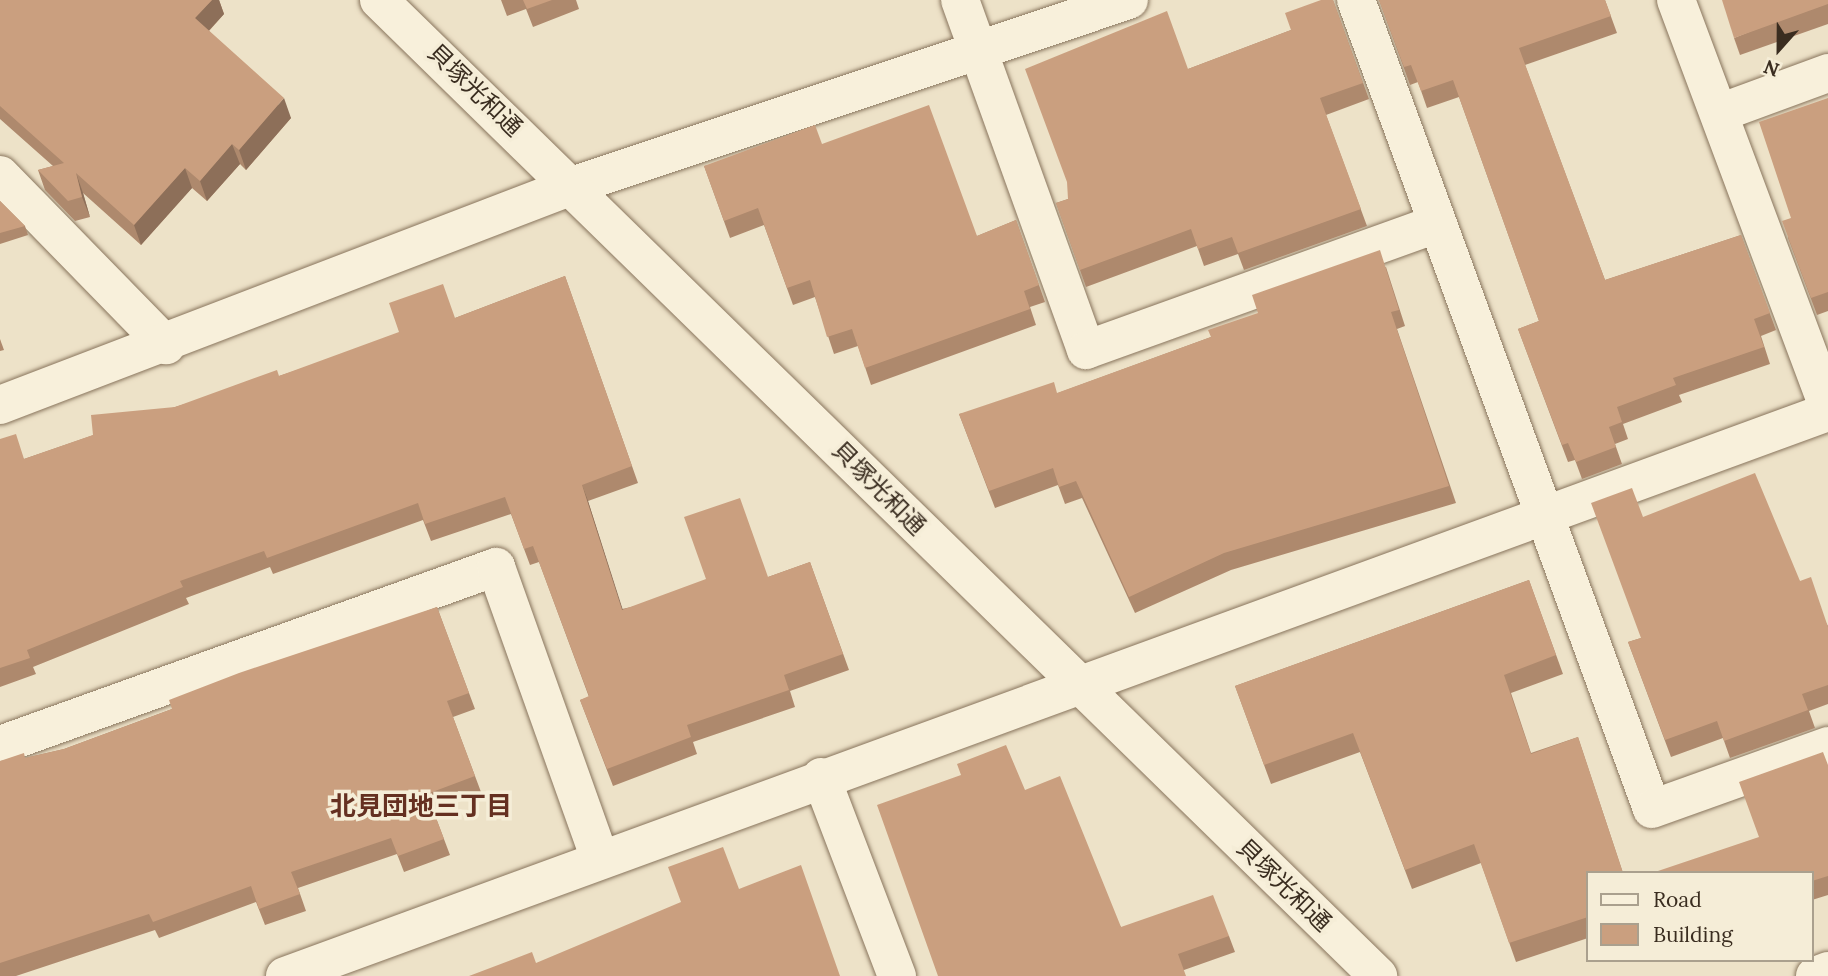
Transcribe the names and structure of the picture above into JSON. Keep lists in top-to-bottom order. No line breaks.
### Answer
{"streets":{"street":["貝塚光和通"]},"districts":["北見団地三丁目"],"legend":["Road","Building"],"north":"bottom"}
